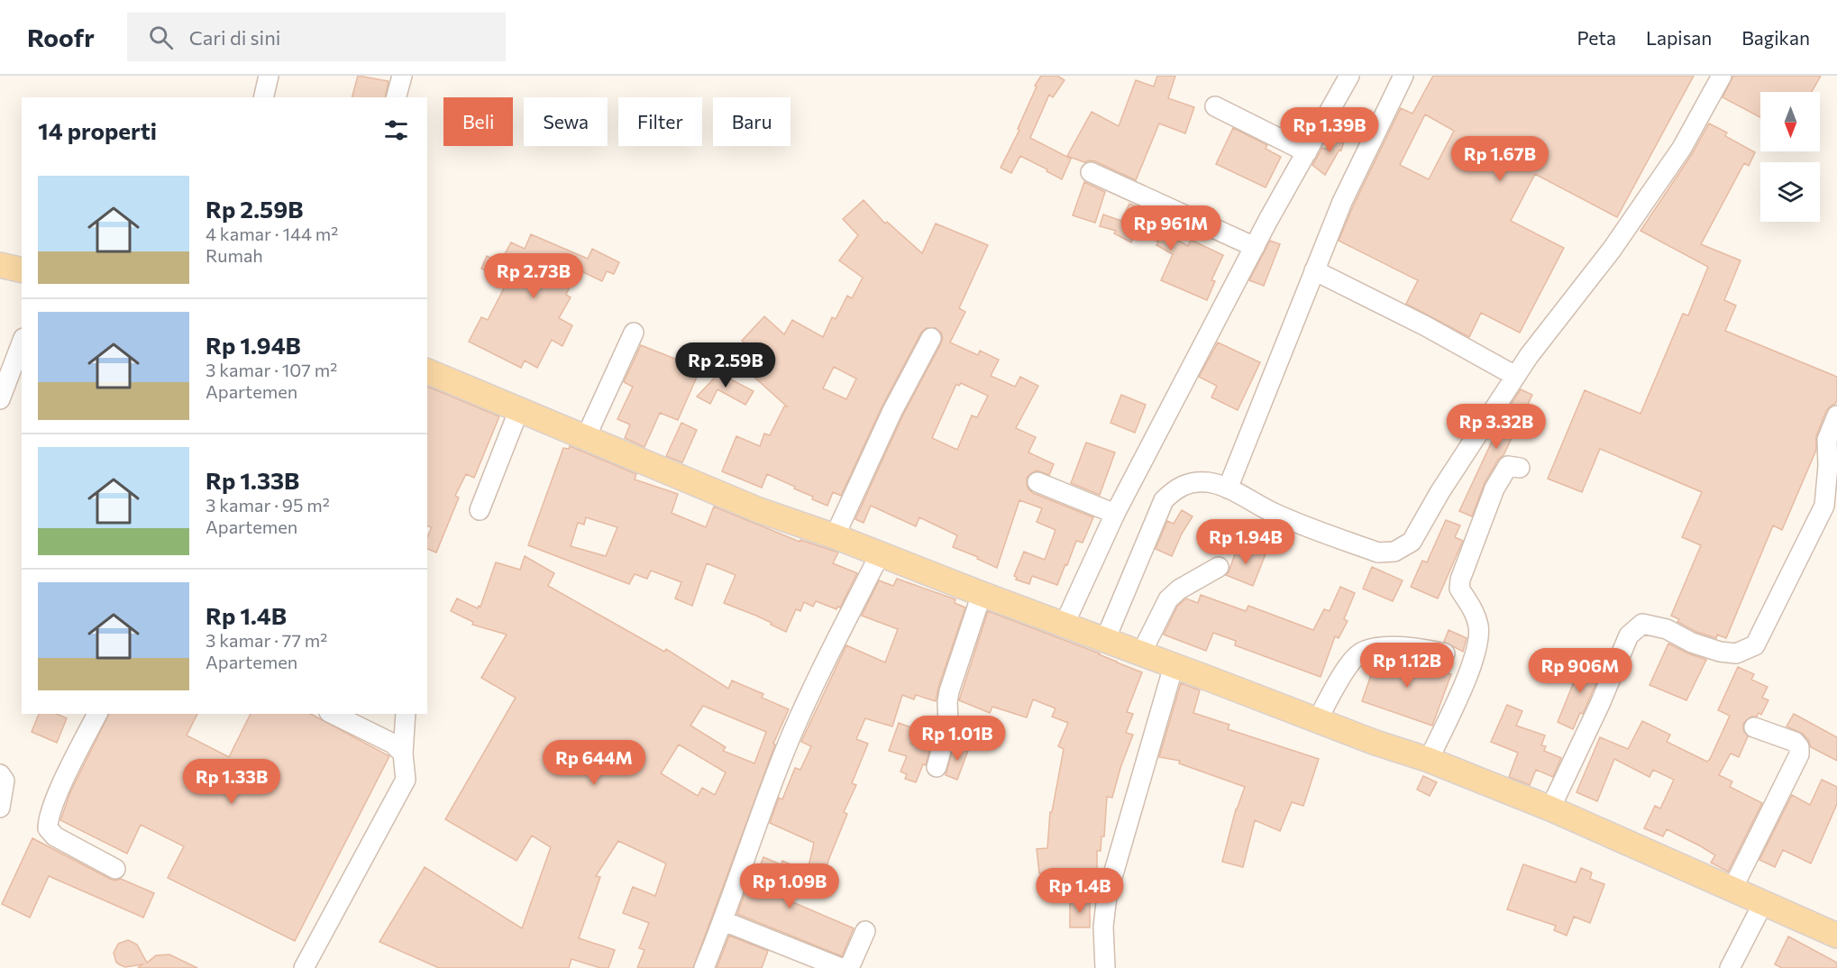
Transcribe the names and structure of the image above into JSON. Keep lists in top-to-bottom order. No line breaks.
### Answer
{"north":"bottom","page":{"header":"Roofr","search":"Cari di sini","nav":["Peta","Lapisan","Bagikan"],"chip":["Beli","Sewa","Filter","Baru"],"heading":"14 properti","price":["Rp 1.39B","Rp 1.67B","Rp 961M","Rp 2.73B","Rp 2.59B","Rp 3.32B","Rp 1.94B","Rp 1.12B","Rp 906M","Rp 1.01B","Rp 644M","Rp 1.33B","Rp 1.09B","Rp 1.4B"],"list":[{"name":"Rp 2.59B","note":"4 kamar · 144 m² · Rumah"},{"name":"Rp 1.94B","note":"3 kamar · 107 m² · Apartemen"},{"name":"Rp 1.33B","note":"3 kamar · 95 m² · Apartemen"},{"name":"Rp 1.4B","note":"3 kamar · 77 m² · Apartemen"}]}}
